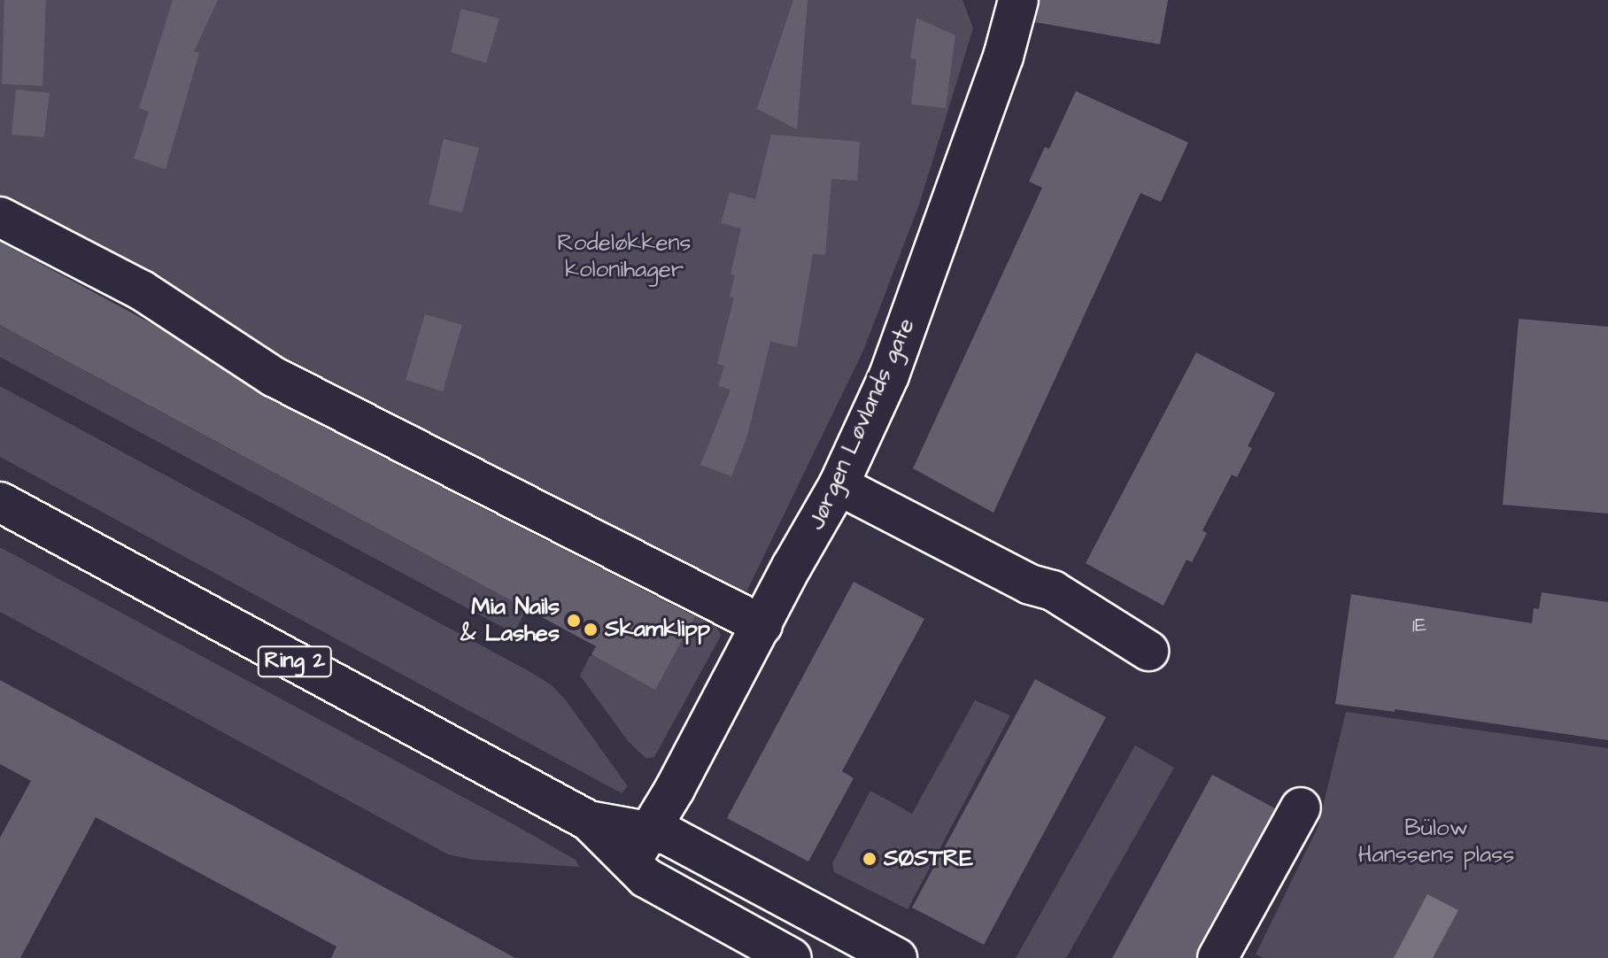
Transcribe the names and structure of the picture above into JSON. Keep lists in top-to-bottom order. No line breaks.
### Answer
{"streets":{"main road":["Jørgen Løvlands gate","Ring 2"]},"crossings":[["Jørgen Løvlands gate","Ring 2"]],"parks":["Rodeløkkens kolonihager","Bülow Hanssens plass"],"places":["Mia Nails & Lashes","Skamklipp","SØSTRE"],"house_numbers":["1E"]}
